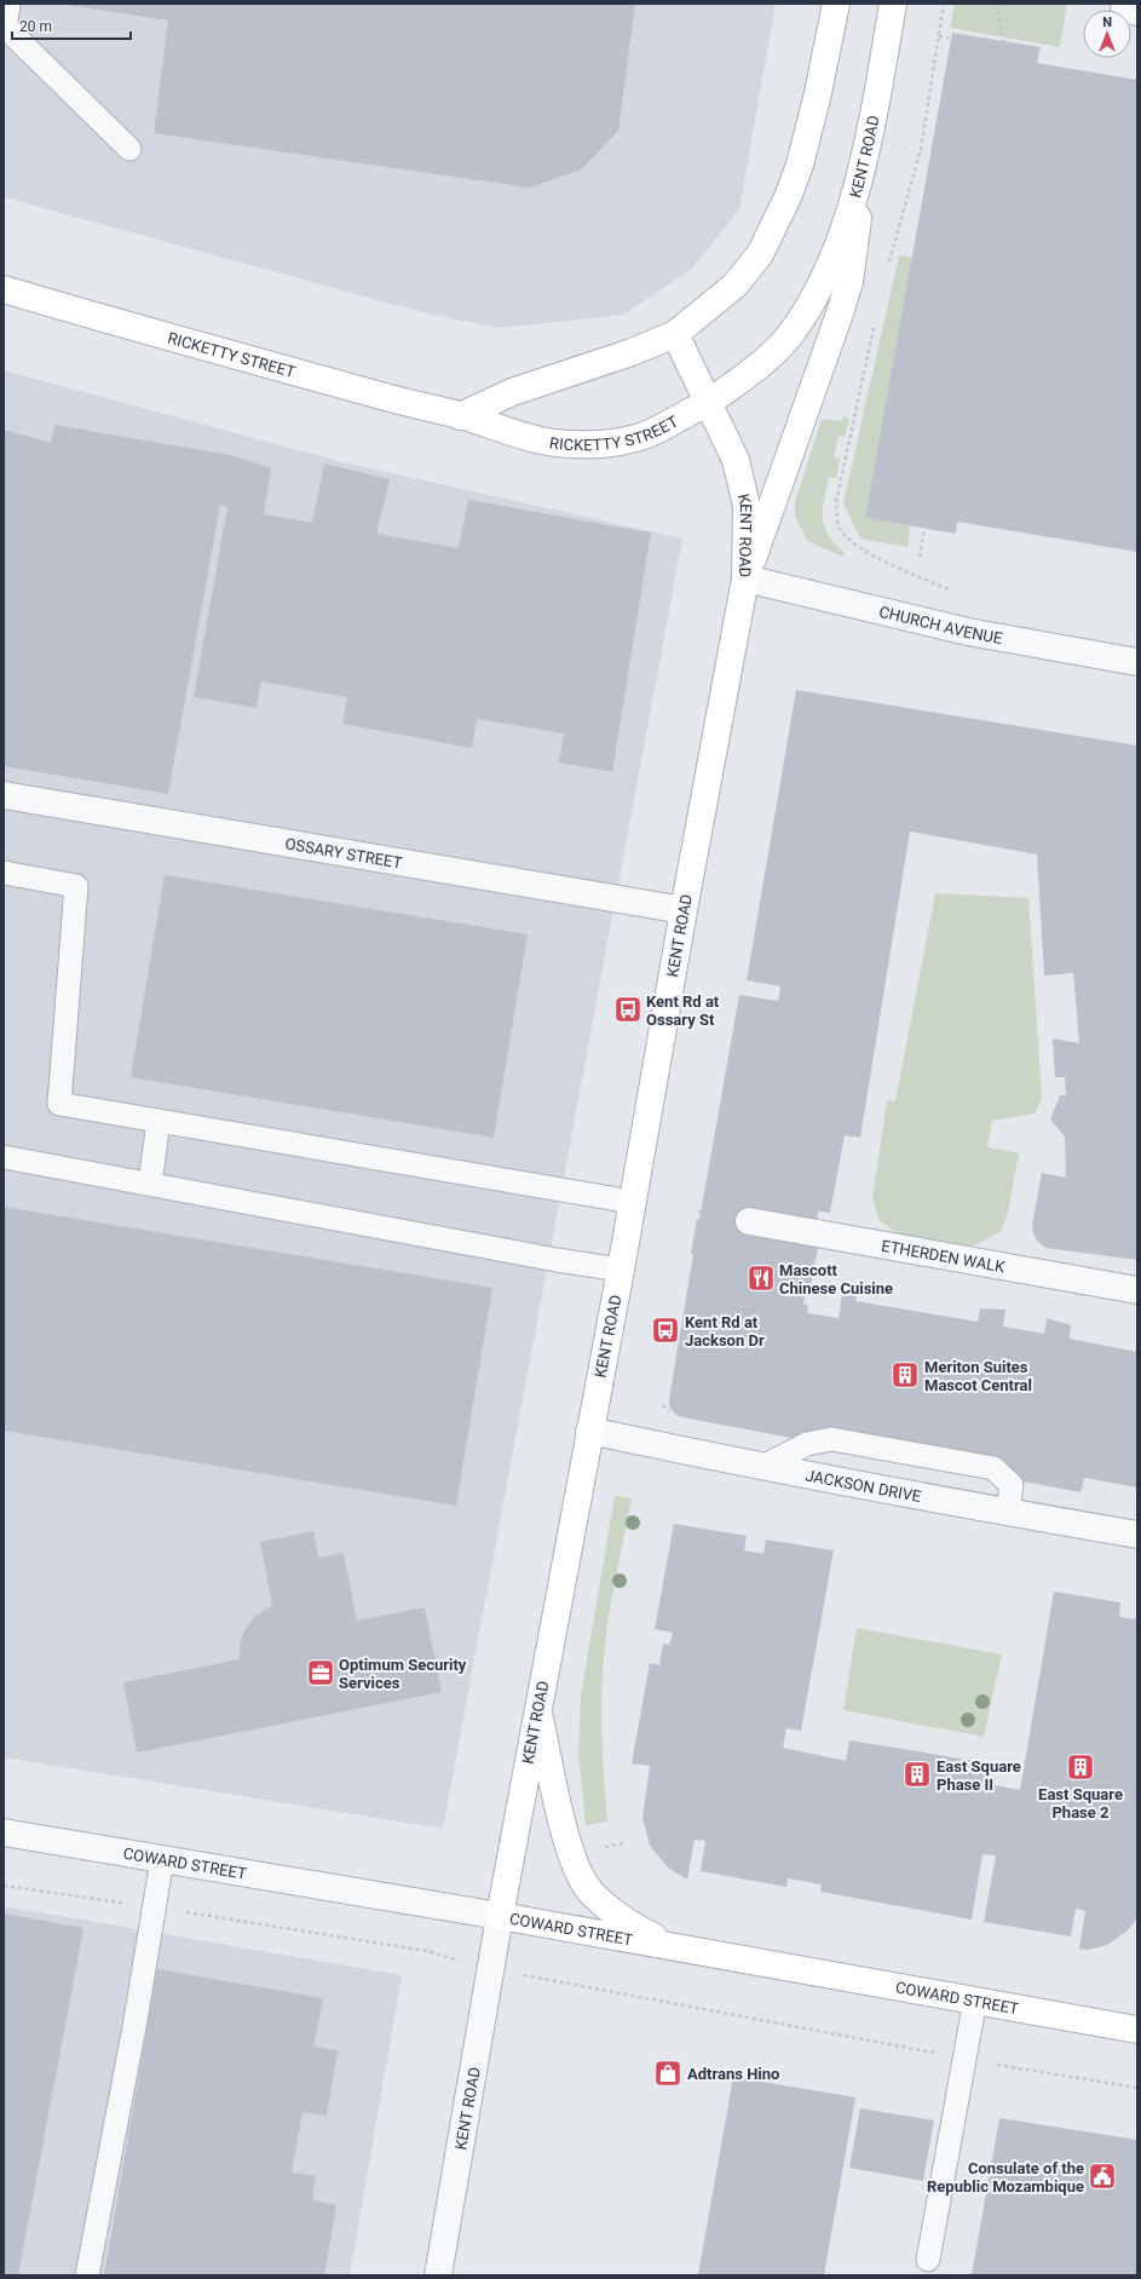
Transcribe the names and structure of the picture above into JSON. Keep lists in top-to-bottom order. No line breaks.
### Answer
{"streets":{"main road":["KENT ROAD","RICKETTY STREET","COWARD STREET"],"street":["CHURCH AVENUE","OSSARY STREET","ETHERDEN WALK","JACKSON DRIVE"]},"crossings":[["KENT ROAD","RICKETTY STREET"],["KENT ROAD","CHURCH AVENUE"],["KENT ROAD","OSSARY STREET"],["KENT ROAD","JACKSON DRIVE"],["KENT ROAD","COWARD STREET"]],"places":{"bus stop":["Kent Rd at Ossary St","Kent Rd at Jackson Dr"],"restaurant":["Mascott Chinese Cuisine"],"building":["Meriton Suites Mascot Central","East Square Phase 2","East Square Phase II"],"office":["Optimum Security Services"],"shop":["Adtrans Hino"],"public building":["Consulate of the Republic Mozambique"]},"scale_bar":"20 m","north":"top"}
